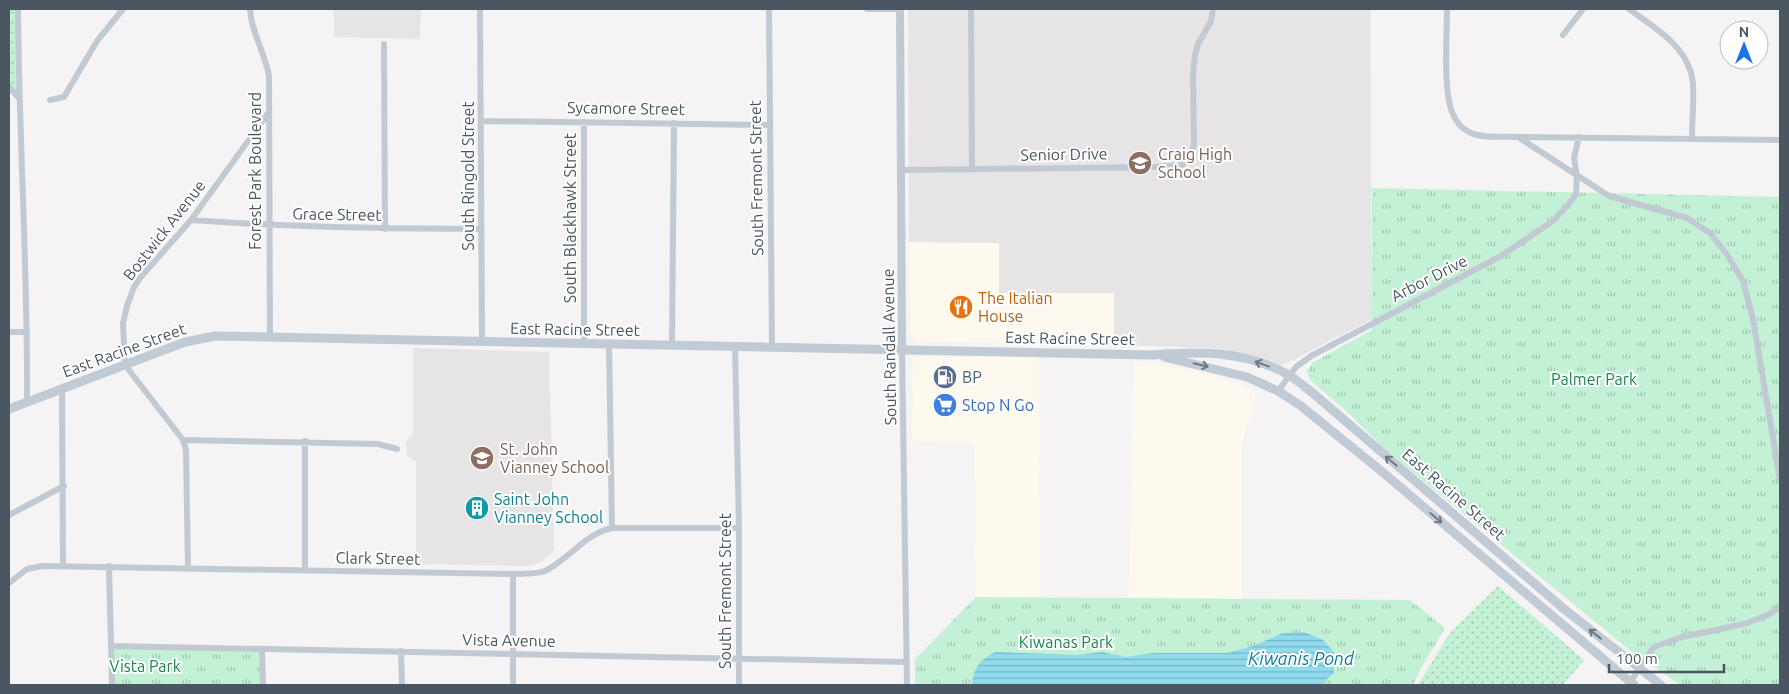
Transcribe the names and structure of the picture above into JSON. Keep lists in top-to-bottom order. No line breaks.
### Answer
{"streets":{"main road":["East Racine Street"],"street":["Sycamore Street","Senior Drive","Forest Park Boulevard","South Ringold Street","South Fremont Street","Grace Street","South Blackhawk Street","Bostwick Avenue","Arbor Drive","South Randall Avenue","Clark Street","Vista Avenue"]},"crossings":[["Sycamore Street","South Ringold Street"],["Sycamore Street","South Fremont Street"],["Sycamore Street","South Blackhawk Street"],["Senior Drive","South Randall Avenue"],["Forest Park Boulevard","Grace Street"],["Forest Park Boulevard","Bostwick Avenue"],["Forest Park Boulevard","East Racine Street"],["South Ringold Street","Grace Street"],["South Ringold Street","East Racine Street"],["South Fremont Street","East Racine Street"],["South Fremont Street","Clark Street"],["South Fremont Street","Vista Avenue"],["Grace Street","Bostwick Avenue"],["South Blackhawk Street","East Racine Street"],["Bostwick Avenue","East Racine Street"],["Arbor Drive","East Racine Street"],["East Racine Street","South Randall Avenue"],["South Randall Avenue","Vista Avenue"]],"water":["Kiwanis Pond"],"parks":["Palmer Park","Kiwanas Park","Vista Park"],"places":{"school or university":["Craig High School","St. John Vianney School"],"restaurant":["The Italian House"],"fuel station":["BP"],"supermarket":["Stop N Go"],"building":["Saint John Vianney School"]},"scale_bar":"100 m","north":"top"}
